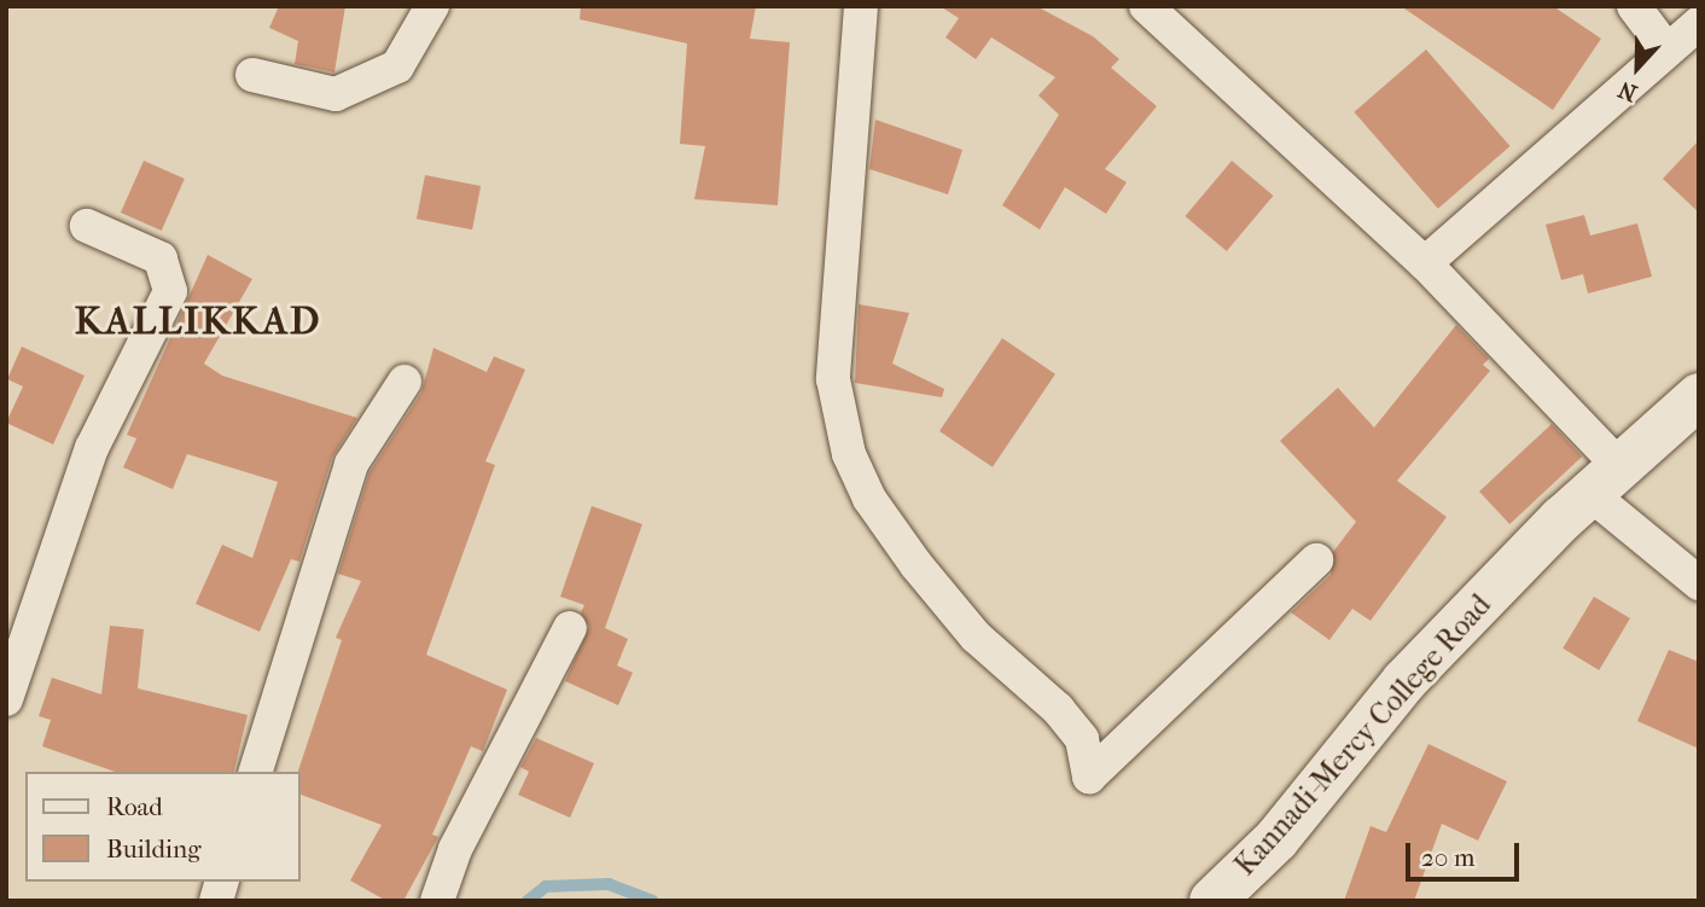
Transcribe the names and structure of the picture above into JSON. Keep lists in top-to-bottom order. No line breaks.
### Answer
{"streets":{"main road":["Kannadi-Mercy College Road"]},"districts":["KALLIKKAD"],"legend":["Road","Building"],"scale_bar":"20 m","north":"bottom"}
